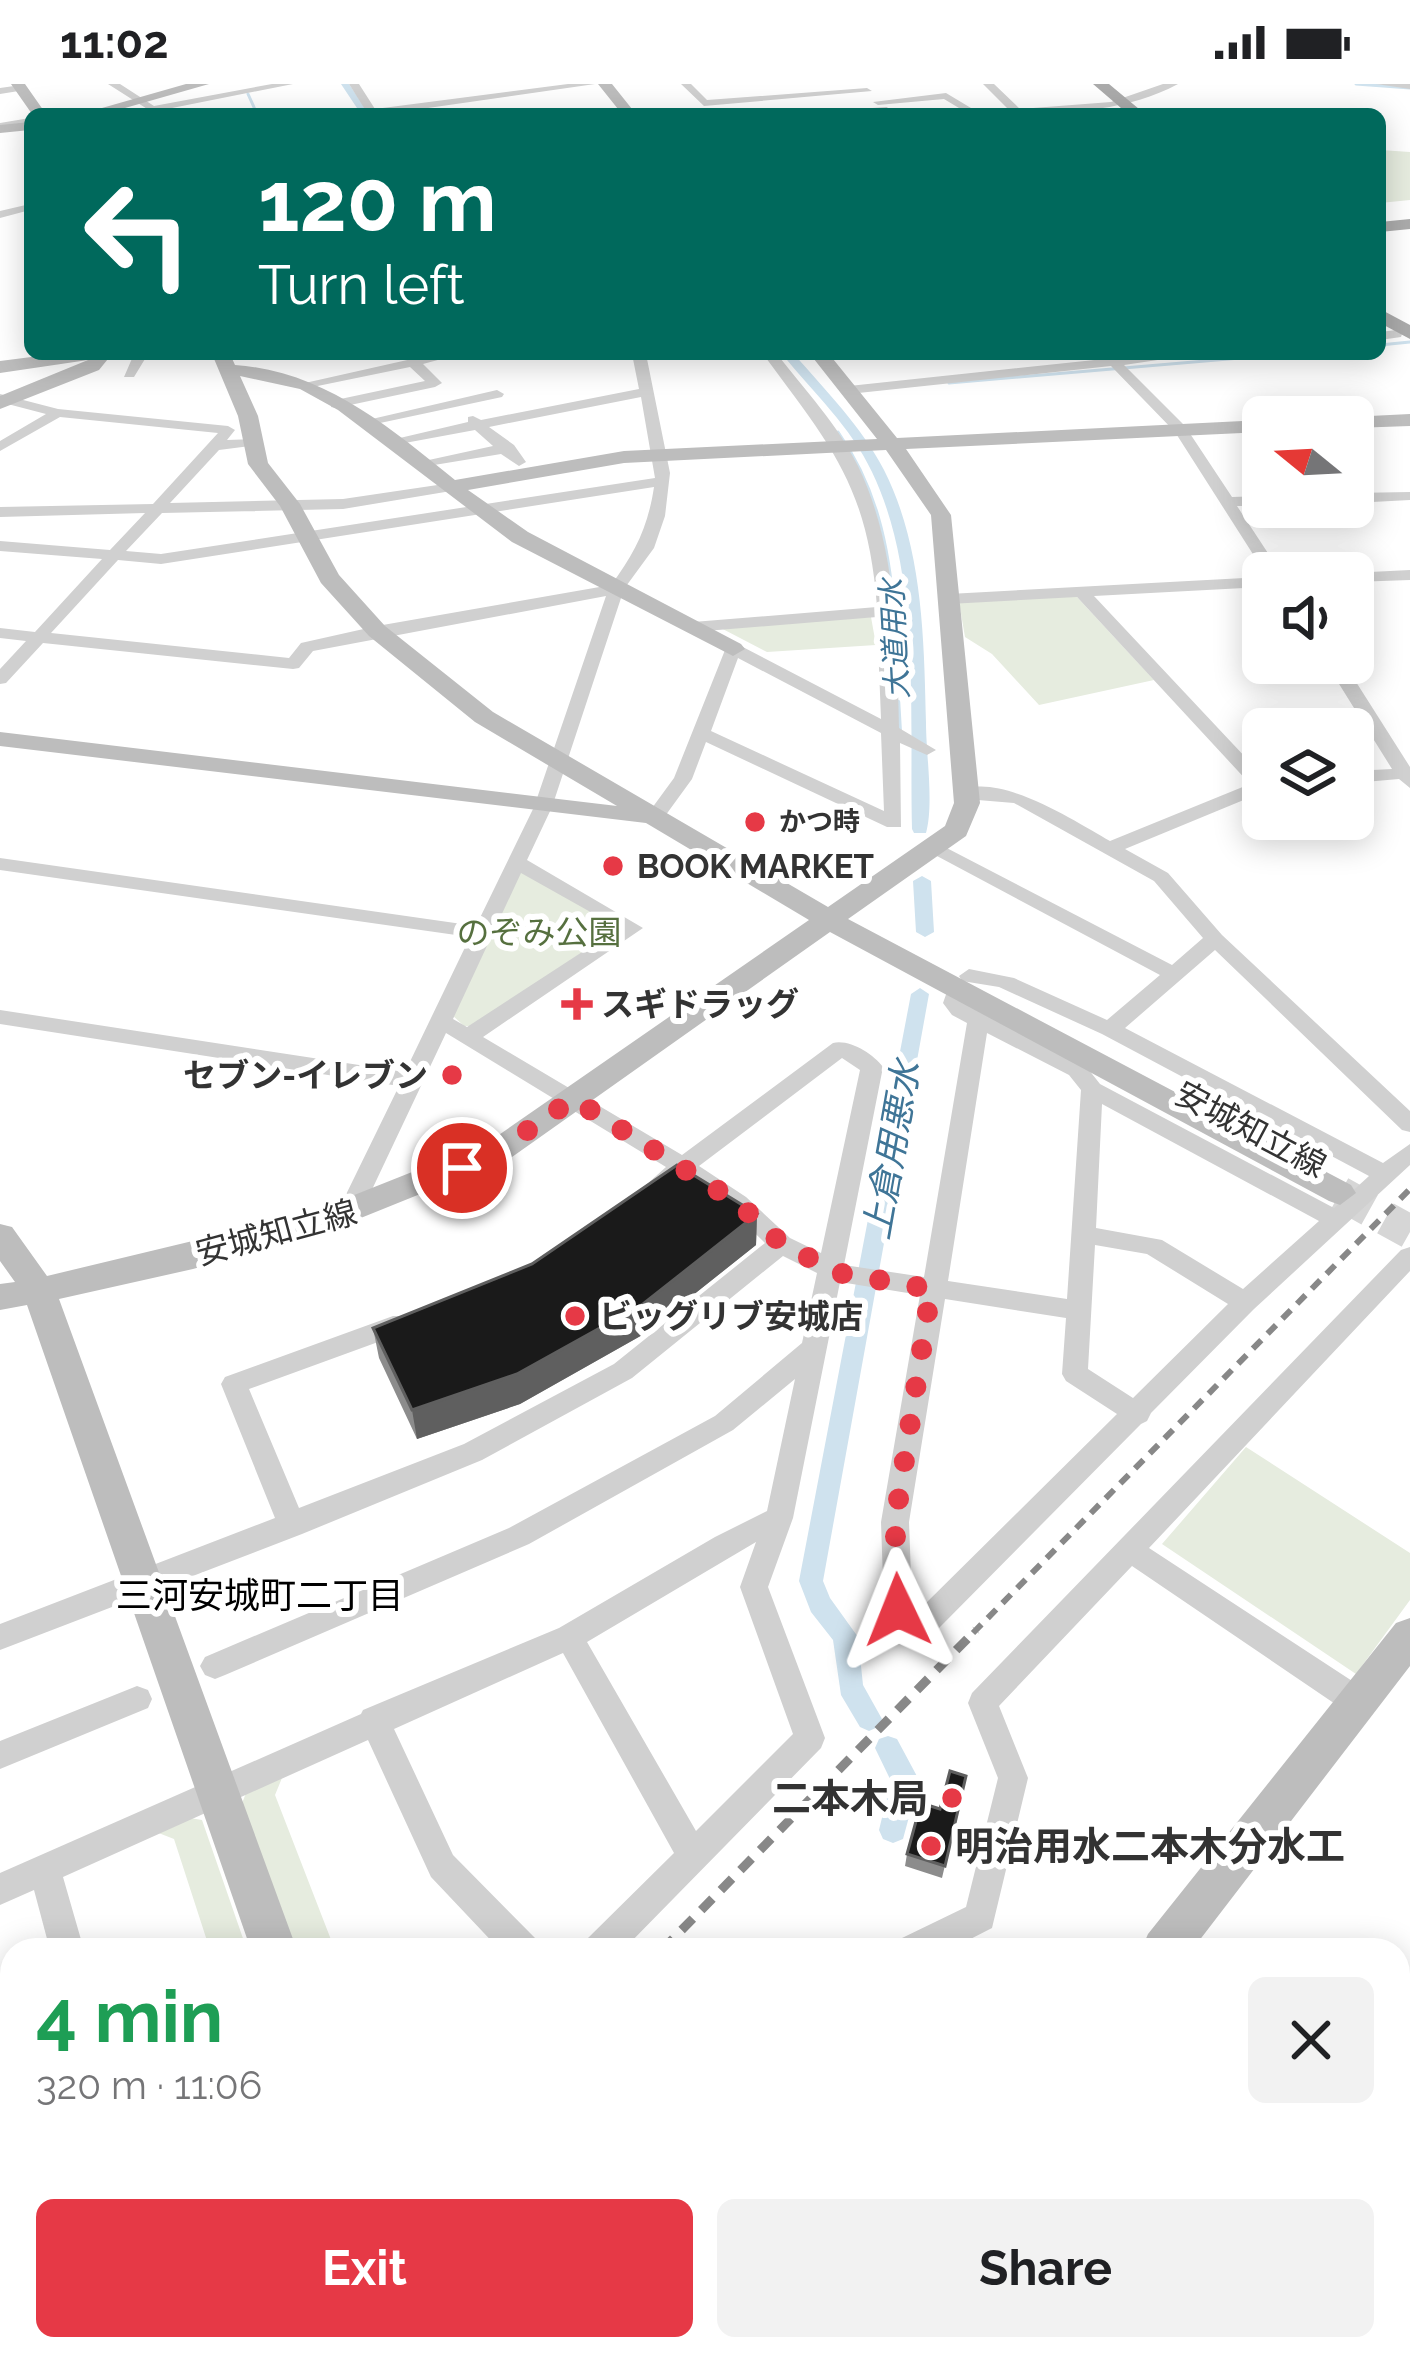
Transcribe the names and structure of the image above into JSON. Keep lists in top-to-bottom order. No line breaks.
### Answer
{"streets":{"street":["安城知立線"]},"districts":["三河安城町二丁目"],"water":["大道用水","上倉用悪水"],"parks":["のぞみ公園"],"places":{"other":["かつ時","BOOK MARKET","セブン-イレブン","ビッグリブ安城店","二本木局","明治用水二本木分水工"],"health":["スギドラッグ"]},"north":"left","page":{"status":"11:02","turn":["120 m","Turn left"],"heading":["4 min","320 m · 11:06"],"buttons":["Exit","Share"]}}
